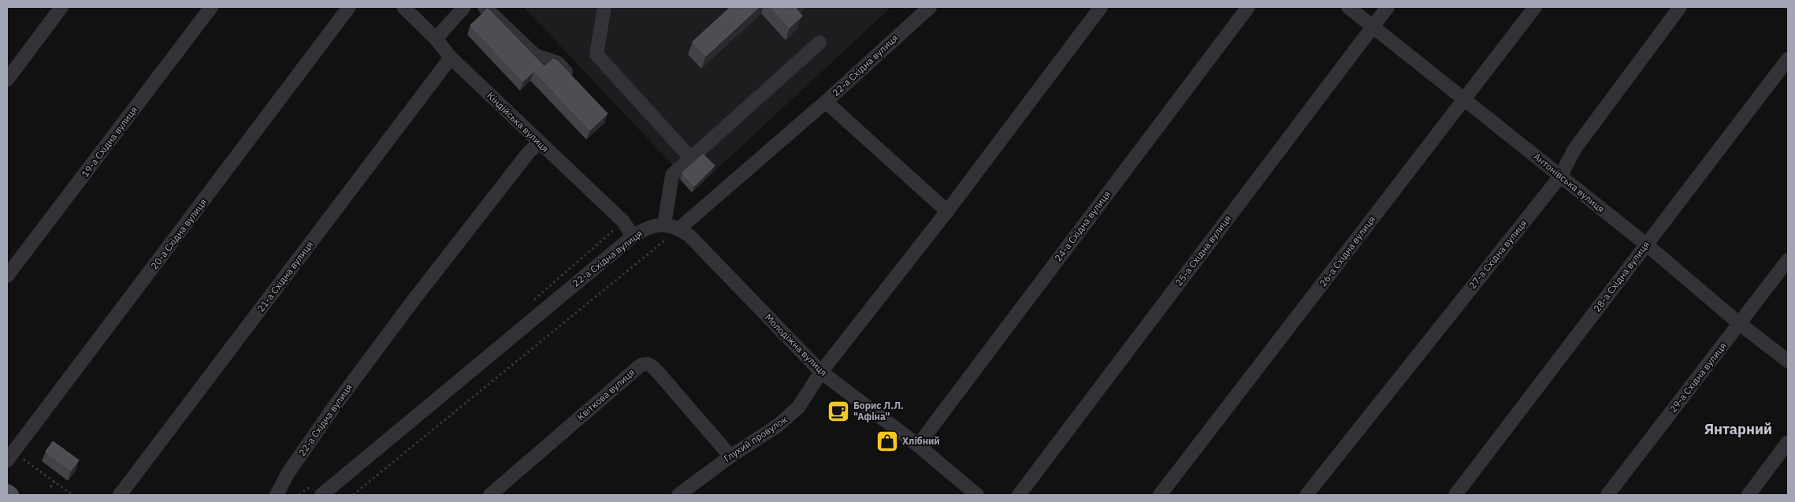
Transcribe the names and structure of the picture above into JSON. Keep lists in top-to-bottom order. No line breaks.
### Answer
{"streets":{"street":["22-а Східна вулиця","Кіндійська вулиця","19-а Східна вулиця","Антонівська вулиця","24-а Східна вулиця","20-а Східна вулиця","25-а Східна вулиця","26-а Східна вулиця","27-а Східна вулиця","21-а Східна вулиця","28-а Східна вулиця","Молодіжна вулиця","29-а Східна вулиця","Квіткова вулиця","Глухий провулок"]},"crossings":[["22-а Східна вулиця","Кіндійська вулиця"],["22-а Східна вулиця","Молодіжна вулиця"],["Кіндійська вулиця","21-а Східна вулиця"],["Антонівська вулиця","25-а Східна вулиця"],["Антонівська вулиця","26-а Східна вулиця"],["Антонівська вулиця","27-а Східна вулиця"],["Антонівська вулиця","28-а Східна вулиця"],["Антонівська вулиця","29-а Східна вулиця"],["24-а Східна вулиця","Молодіжна вулиця"],["Молодіжна вулиця","Глухий провулок"],["Квіткова вулиця","Глухий провулок"]],"districts":["Янтарний"],"places":{"cafe":["Борис Л.Л. \"Афіна\""],"shop":["Хлібний"]}}
